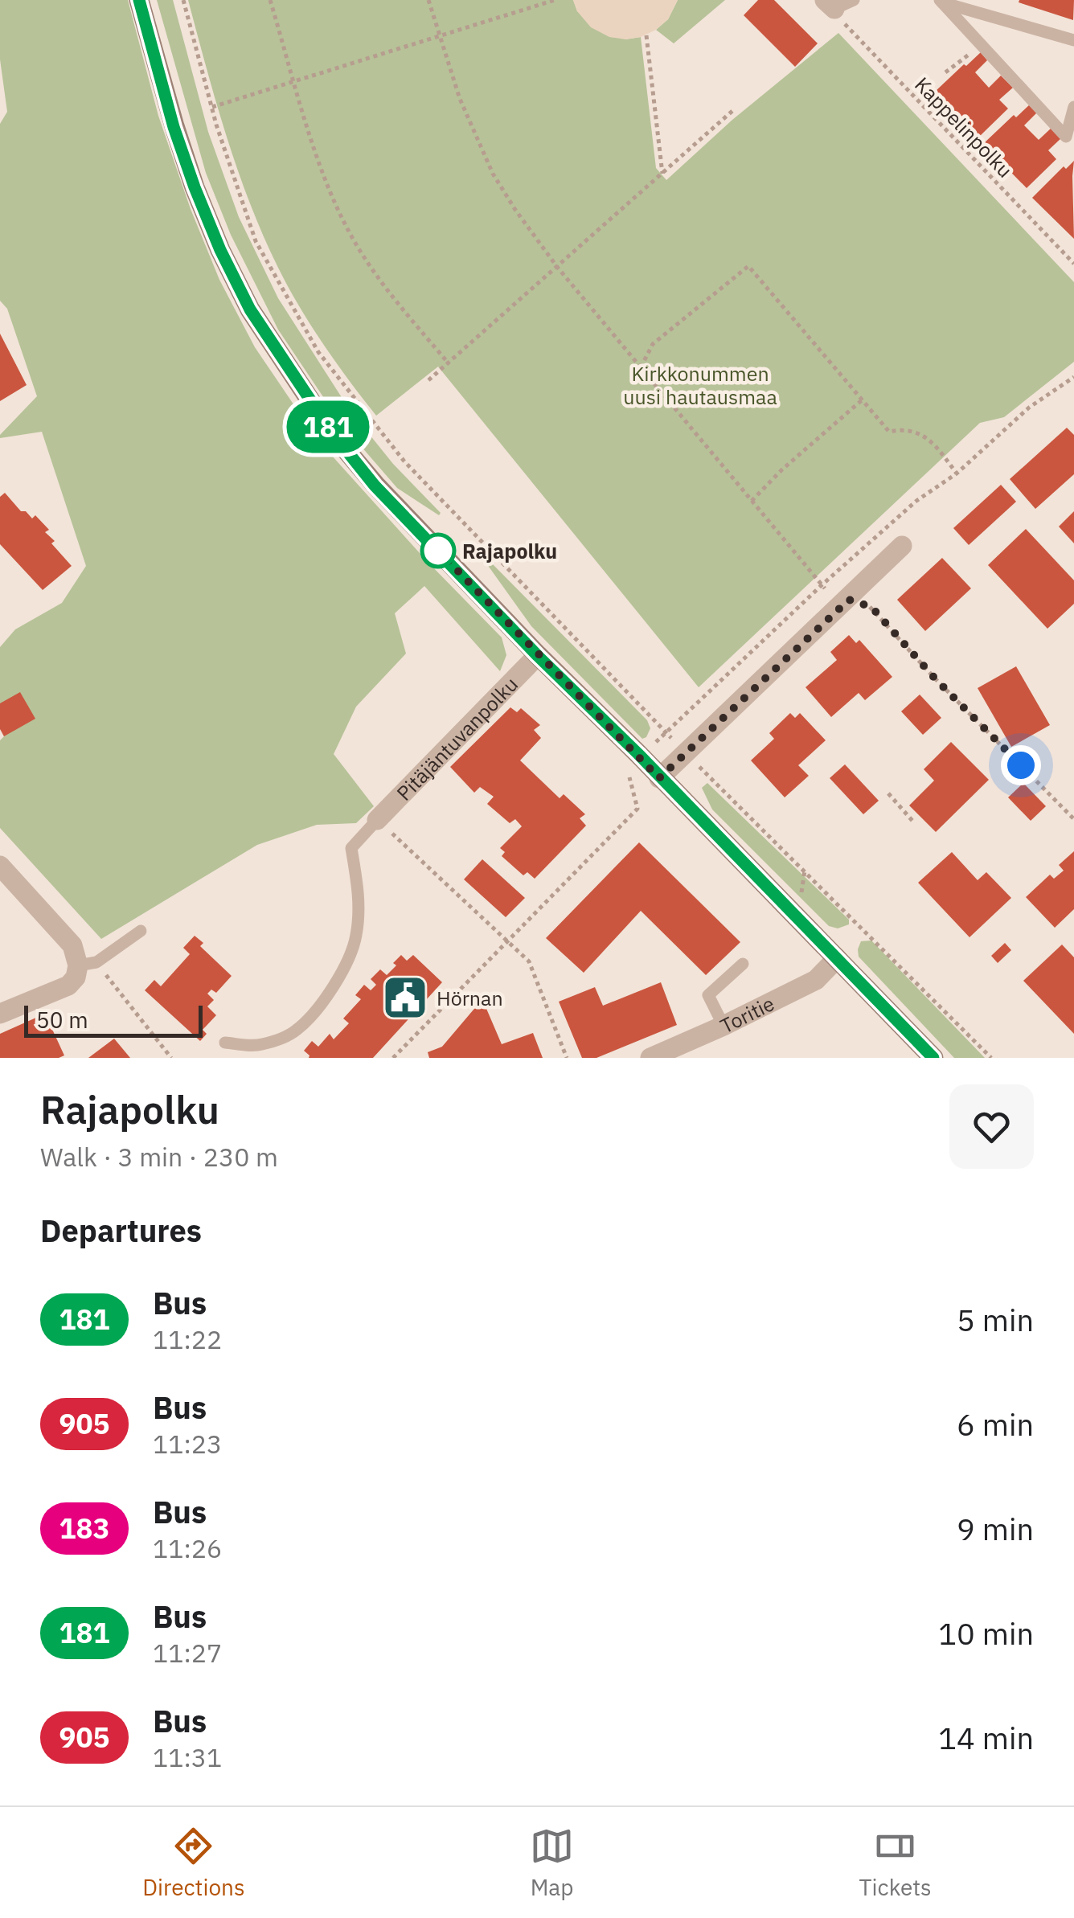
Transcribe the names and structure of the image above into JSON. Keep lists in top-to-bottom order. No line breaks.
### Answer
{"streets":{"street":["Pitäjäntuvanpolku","Toritie"],"path":["Kappelinpolku"]},"parks":["Kirkkonummen uusi hautausmaa"],"places":{"other":["Rajapolku"],"public building":["Hörnan"]},"lines":["bus line 181"],"scale_bar":"50 m","page":{"on_map":"181","scale":"50 m","heading":[["Rajapolku","Walk · 3 min · 230 m"],"Departures"],"list":[{"mark":"181","name":"Bus","note":"11:22","value":"5 min"},{"mark":"905","name":"Bus","note":"11:23","value":"6 min"},{"mark":"183","name":"Bus","note":"11:26","value":"9 min"},{"mark":"181","name":"Bus","note":"11:27","value":"10 min"},{"mark":"905","name":"Bus","note":"11:31","value":"14 min"}],"tabs":["Directions","Map","Tickets"]}}
